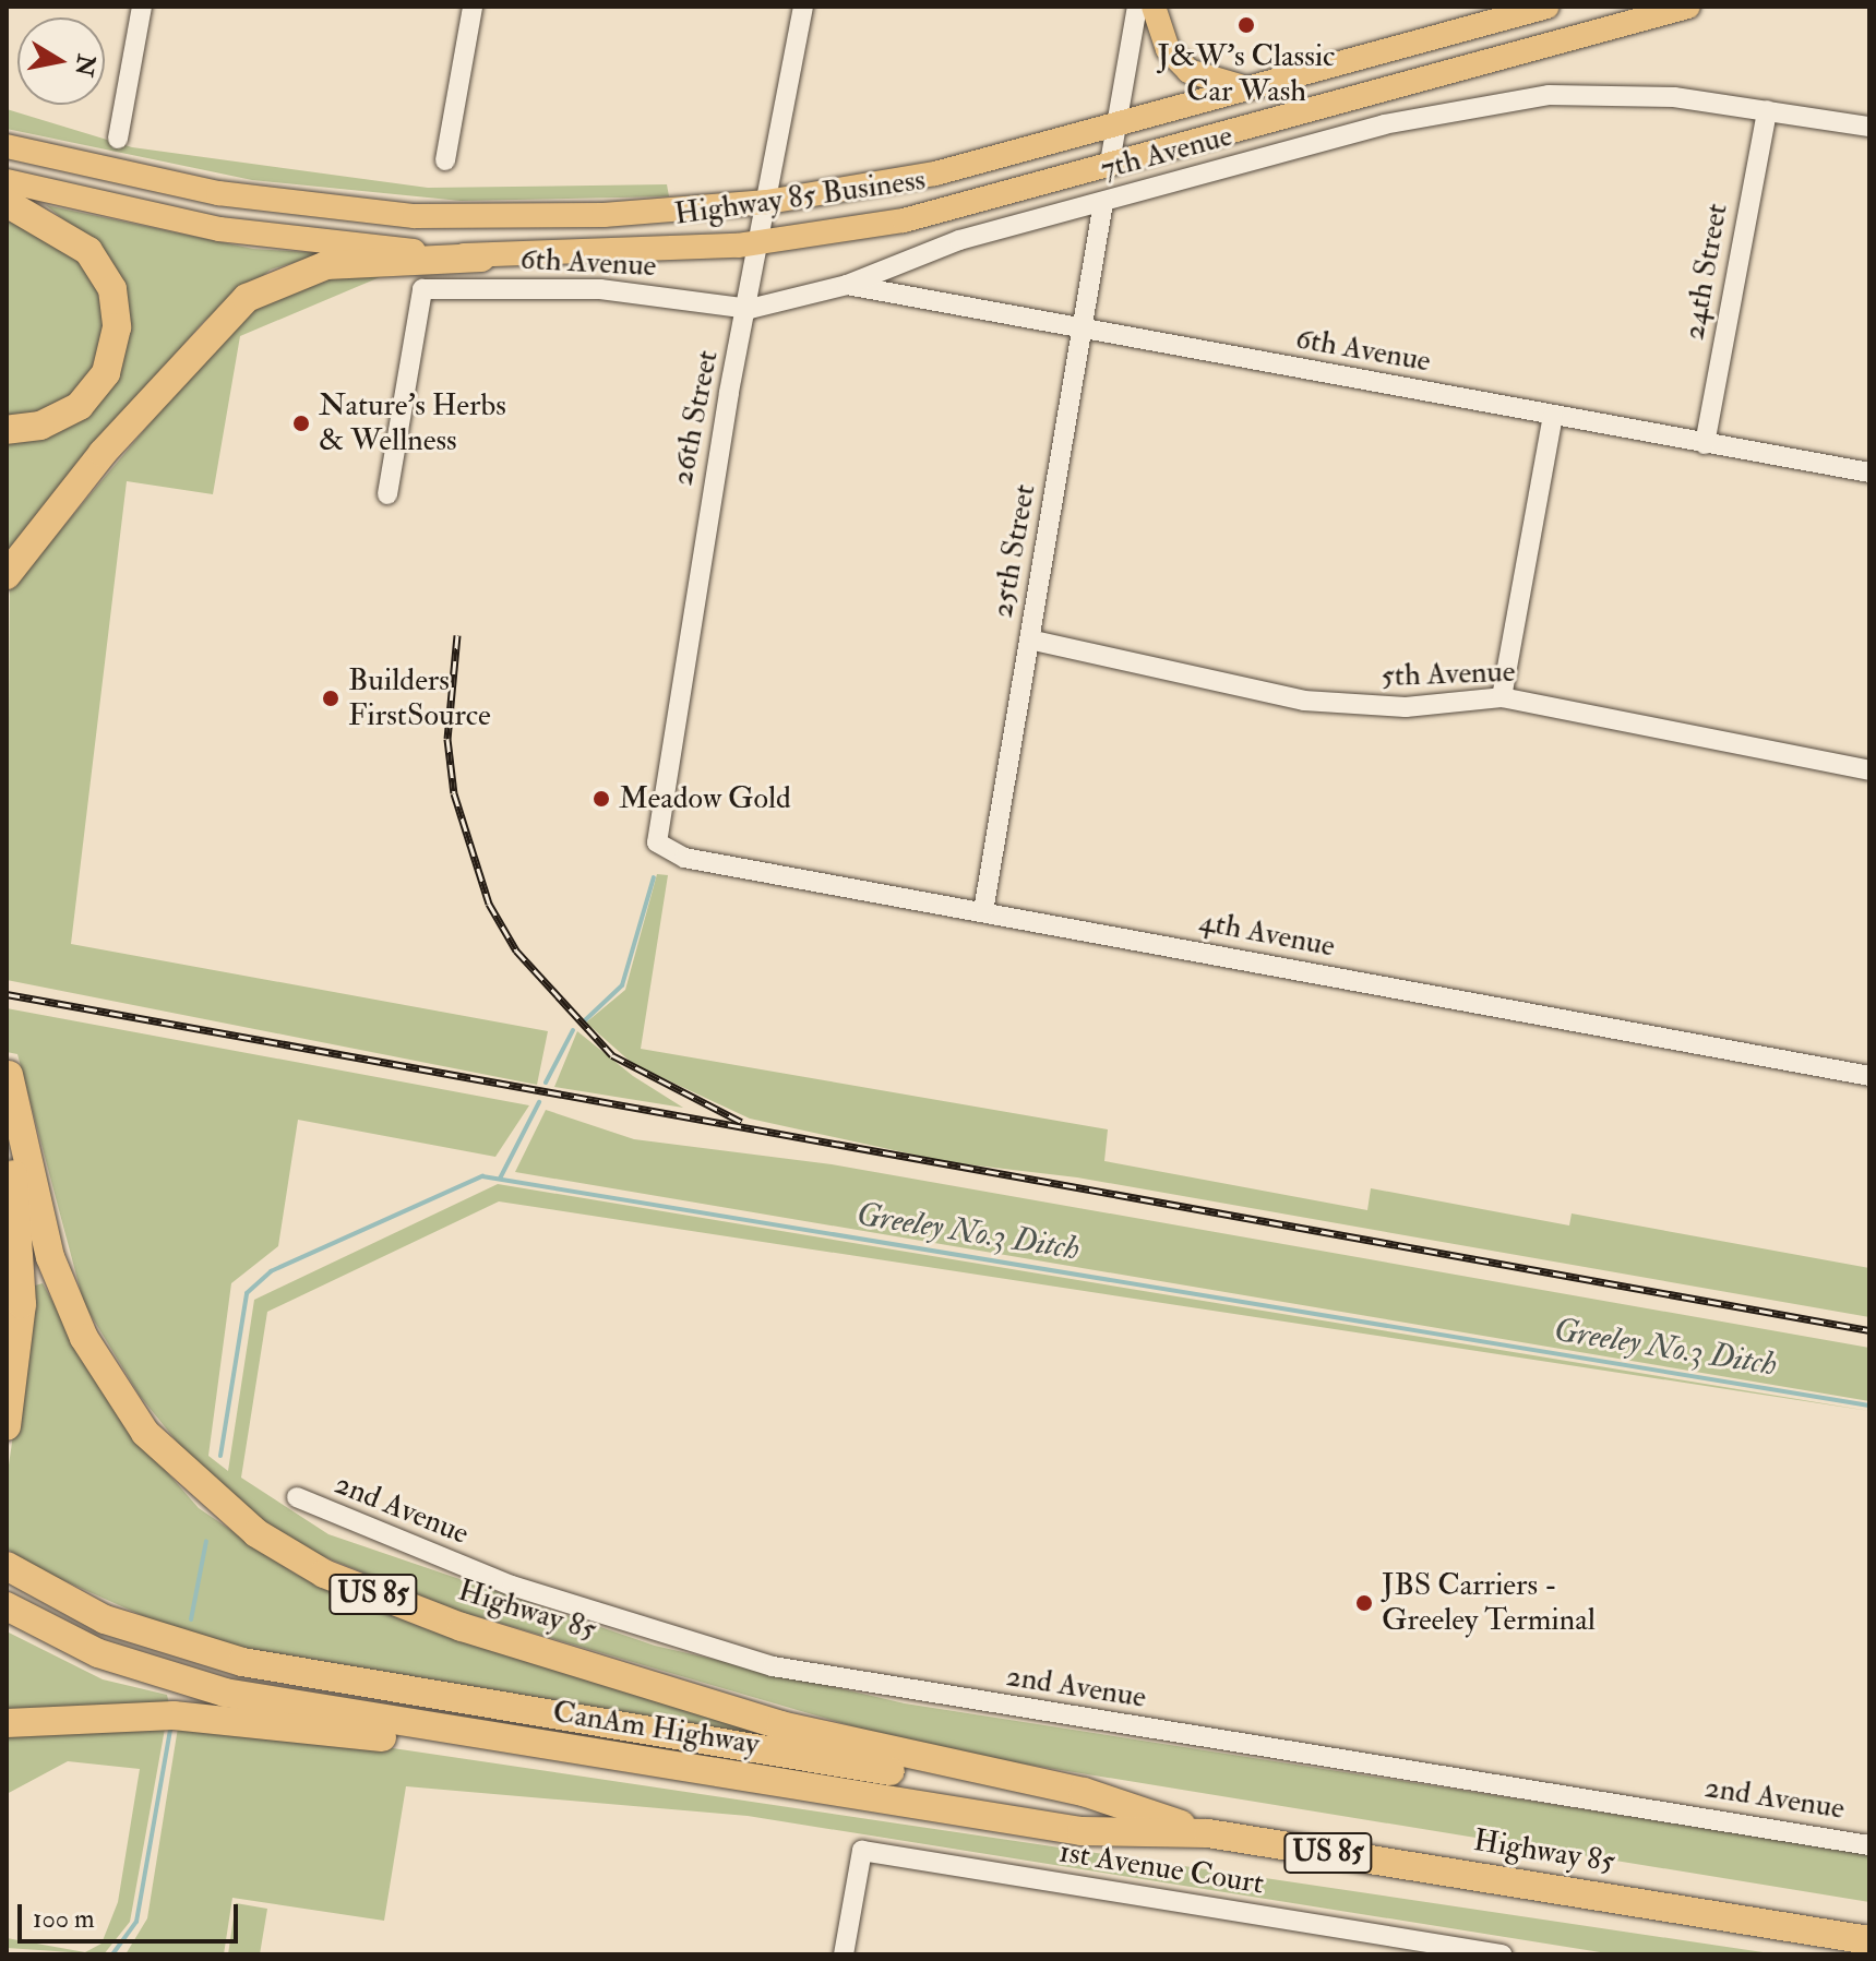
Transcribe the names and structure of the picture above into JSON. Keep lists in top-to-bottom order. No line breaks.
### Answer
{"streets":{"highway":["US 85","Highway 85","CanAm Highway"],"main road":["Highway 85 Business"],"street":["7th Avenue","6th Avenue","24th Street","26th Street","25th Street","5th Avenue","4th Avenue","2nd Avenue","1st Avenue Court"]},"crossings":[["7th Avenue","6th Avenue"],["7th Avenue","24th Street"],["7th Avenue","26th Street"],["7th Avenue","25th Street"],["Highway 85 Business","26th Street"],["6th Avenue","24th Street"],["6th Avenue","26th Street"],["6th Avenue","25th Street"],["26th Street","4th Avenue"],["25th Street","5th Avenue"],["25th Street","4th Avenue"],["US 85","CanAm Highway"],["Highway 85","CanAm Highway"]],"water":["Greeley No.3 Ditch"],"places":["J&W's Classic Car Wash","Nature's Herbs & Wellness","Builders FirstSource","Meadow Gold","JBS Carriers - Greeley Terminal"],"scale_bar":"100 m","north":"right"}
